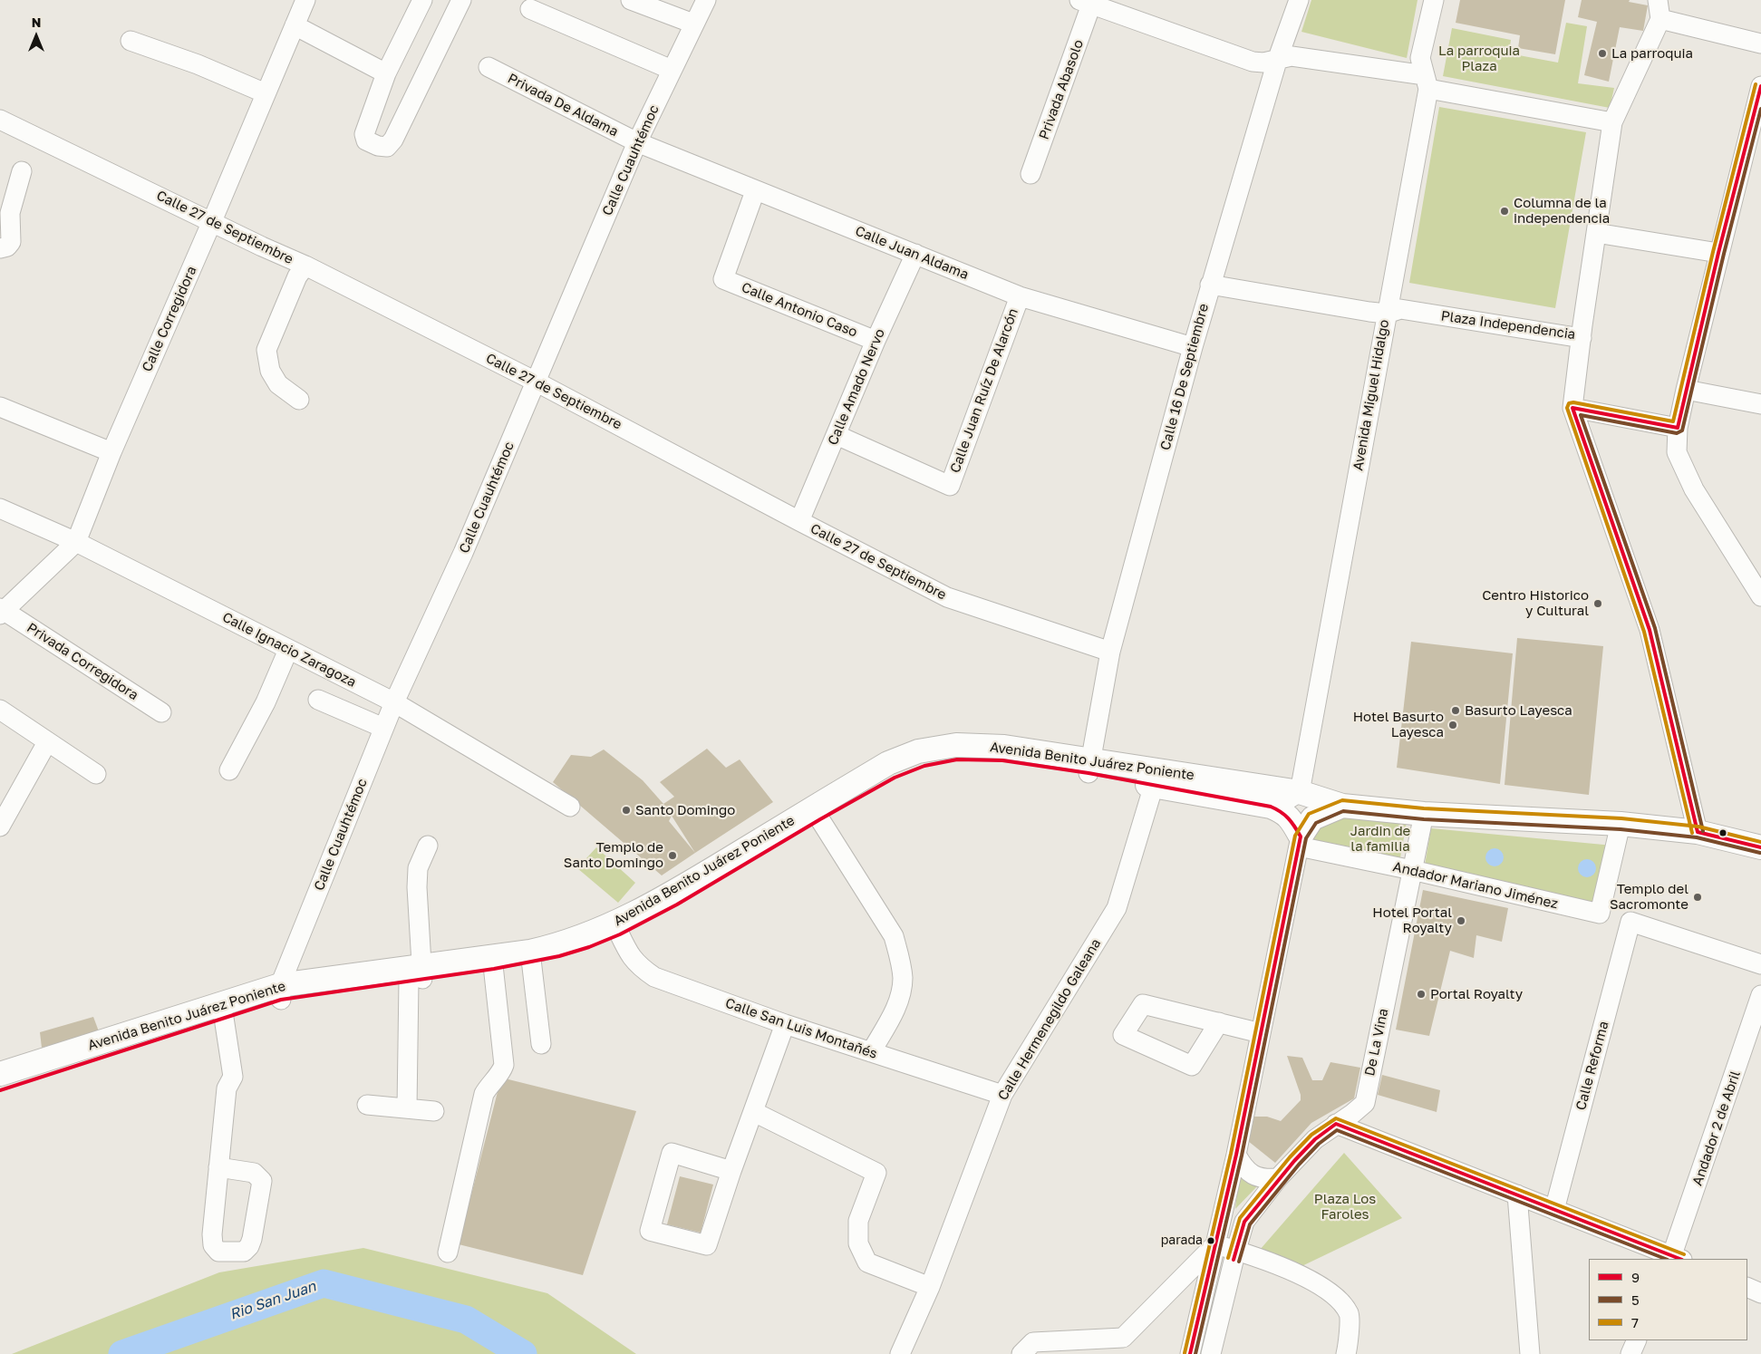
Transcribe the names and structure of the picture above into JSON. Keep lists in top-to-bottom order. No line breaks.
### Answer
{"streets":{"main road":["Avenida Benito Juárez Poniente"],"street":["Privada Abasolo","Privada De Aldama","Calle Cuauhtémoc","Calle 27 de Septiembre","Calle Juan Aldama","Calle Antonio Caso","Calle Corregidora","Plaza Independencia","Calle 16 De Septiembre","Calle Amado Nervo","Calle Juan Ruíz De Alarcón","Avenida Miguel Hidalgo","Calle Ignacio Zaragoza","Privada Corregidora","Andador Mariano Jiménez","Calle Hermenegildo Galeana","Calle San Luis Montañés","De La Vina","Calle Reforma","Andador 2 de Abril"]},"crossings":[["Privada De Aldama","Calle Cuauhtémoc"],["Privada De Aldama","Calle Juan Aldama"],["Calle Cuauhtémoc","Calle 27 de Septiembre"],["Calle Cuauhtémoc","Calle Juan Aldama"],["Calle Cuauhtémoc","Calle Ignacio Zaragoza"],["Calle Cuauhtémoc","Avenida Benito Juárez Poniente"],["Calle 27 de Septiembre","Calle Corregidora"],["Calle 27 de Septiembre","Calle 16 De Septiembre"],["Calle 27 de Septiembre","Calle Amado Nervo"],["Calle Juan Aldama","Calle Antonio Caso"],["Calle Juan Aldama","Calle 16 De Septiembre"],["Calle Juan Aldama","Calle Amado Nervo"],["Calle Juan Aldama","Calle Juan Ruíz De Alarcón"],["Calle Antonio Caso","Calle Amado Nervo"],["Calle Corregidora","Calle Ignacio Zaragoza"],["Calle Corregidora","Privada Corregidora"],["Plaza Independencia","Calle 16 De Septiembre"],["Plaza Independencia","Avenida Miguel Hidalgo"],["Calle 16 De Septiembre","Avenida Benito Juárez Poniente"],["Calle Amado Nervo","Calle Juan Ruíz De Alarcón"],["Avenida Miguel Hidalgo","Avenida Benito Juárez Poniente"],["Avenida Benito Juárez Poniente","Andador Mariano Jiménez"],["Avenida Benito Juárez Poniente","Calle Hermenegildo Galeana"],["Avenida Benito Juárez Poniente","Calle San Luis Montañés"],["Avenida Benito Juárez Poniente","De La Vina"],["Andador Mariano Jiménez","De La Vina"],["Calle Hermenegildo Galeana","Calle San Luis Montañés"]],"water":["Rio San Juan"],"parks":["La parroquia Plaza","Jardin de la familia","Plaza Los Faroles"],"places":["La parroquia","Columna de la independencia","Centro Historico y Cultural","Basurto Layesca","Hotel Basurto Layesca","Santo Domingo","Templo de Santo Domingo","Templo del Sacromonte","Hotel Portal Royalty","Portal Royalty","parada"],"lines":["transit line 7","transit line 9","transit line 5"],"legend":["9","5","7"],"north":"top"}
